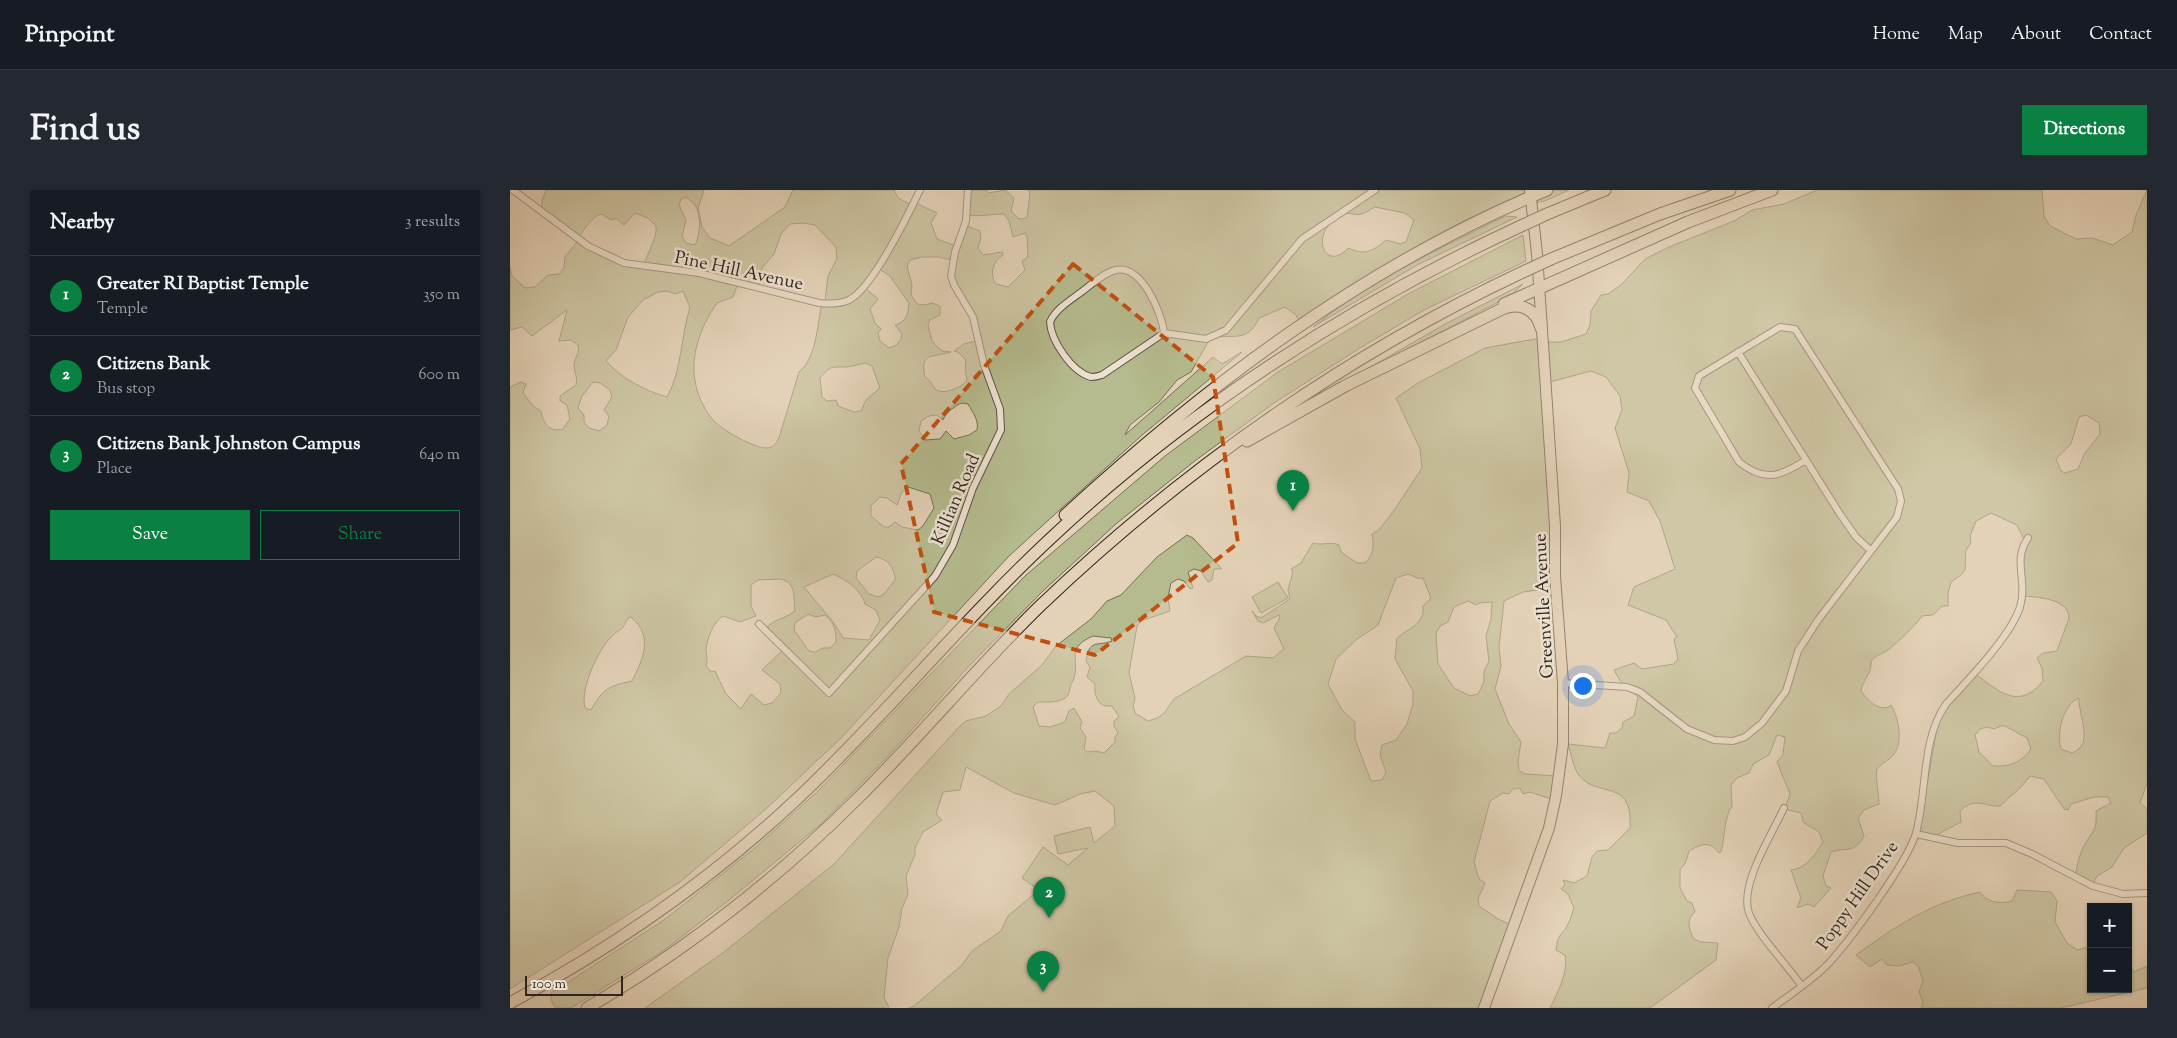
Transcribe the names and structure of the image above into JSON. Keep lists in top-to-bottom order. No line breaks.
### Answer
{"streets":{"main road":["Greenville Avenue"],"street":["Pine Hill Avenue","Killian Road","Poppy Hill Drive"]},"scale_bar":"100 m","page":{"header":"Pinpoint","nav":["Home","Map","About","Contact"],"title":"Find us","buttons":["Directions",["Save","Share"]],"heading":["Nearby","3 results"],"list":[{"mark":"1","name":"Greater RI Baptist Temple","note":"Temple","value":"350 m"},{"mark":"2","name":"Citizens Bank","note":"Bus stop","value":"600 m"},{"mark":"3","name":"Citizens Bank Johnston Campus","note":"Place","value":"640 m"}],"pins":["1","2","3"],"map_buttons":["+","−"],"scale":"100 m"}}
